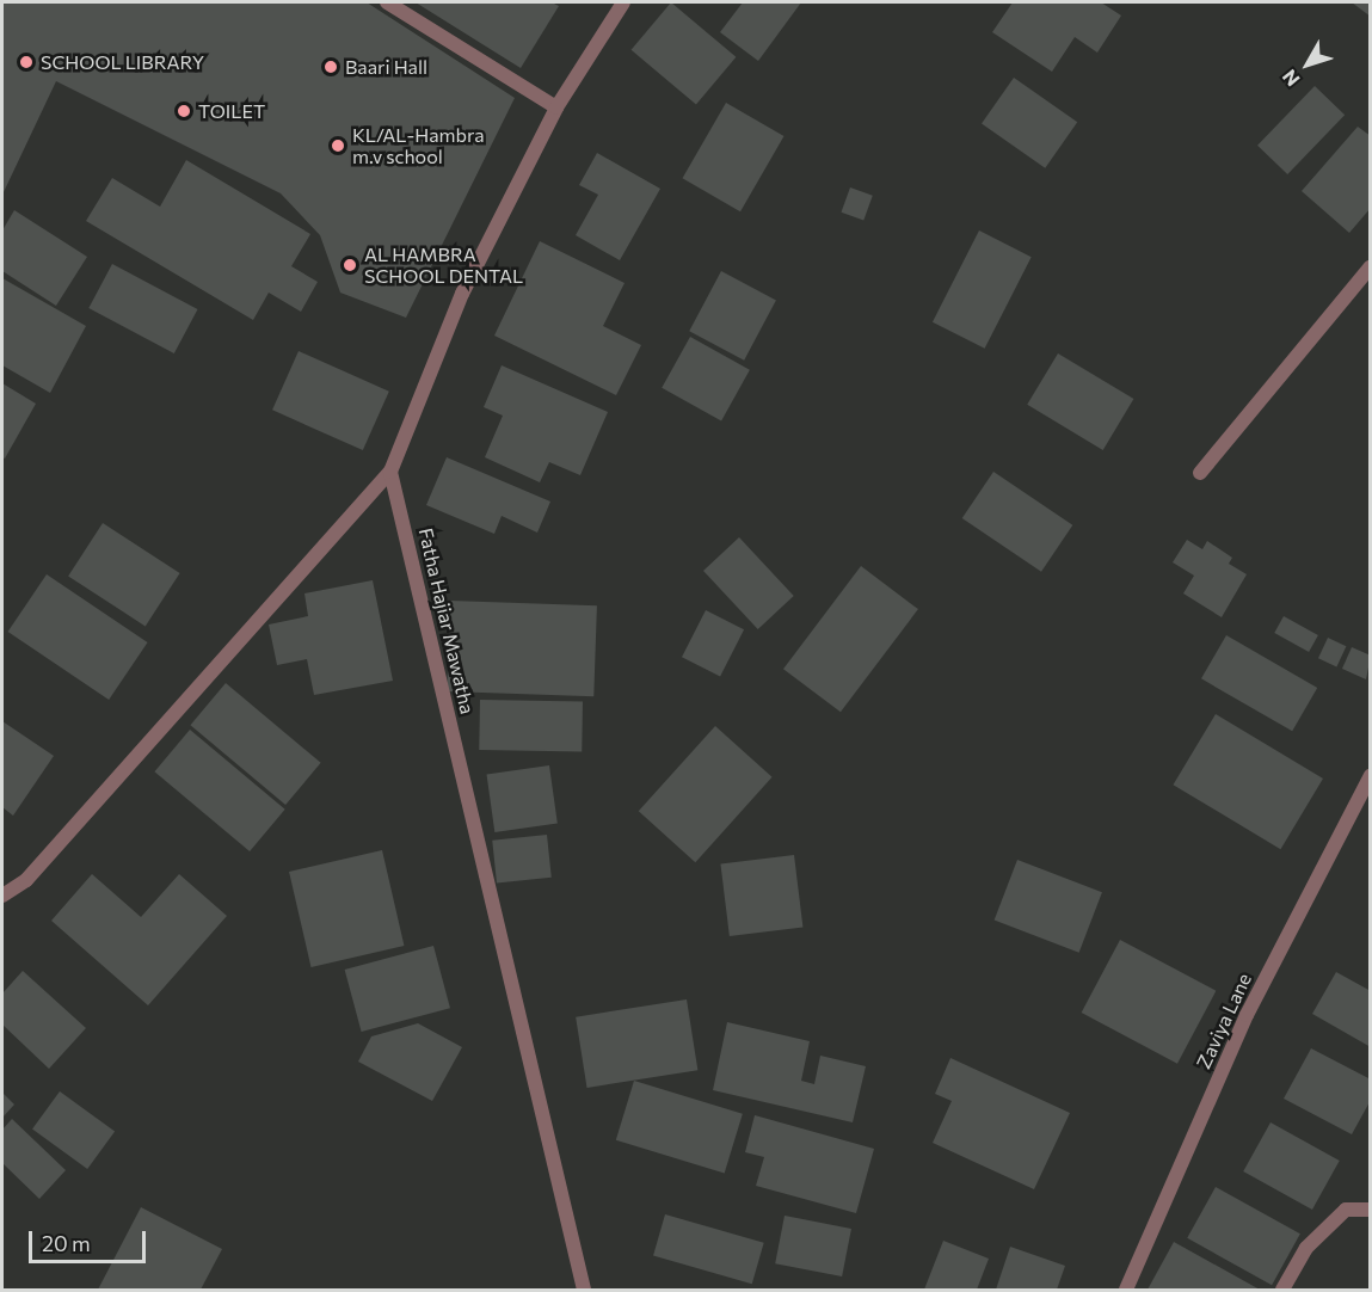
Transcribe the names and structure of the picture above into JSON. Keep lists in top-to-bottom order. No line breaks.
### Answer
{"streets":{"street":["Fatha Hajiar Mawatha","Zaviya Lane"]},"places":["SCHOOL LIBRARY","Baari Hall","TOILET","KL/AL-Hambra m.v school","AL HAMBRA SCHOOL DENTAL"],"scale_bar":"20 m","north":"bottom left"}
